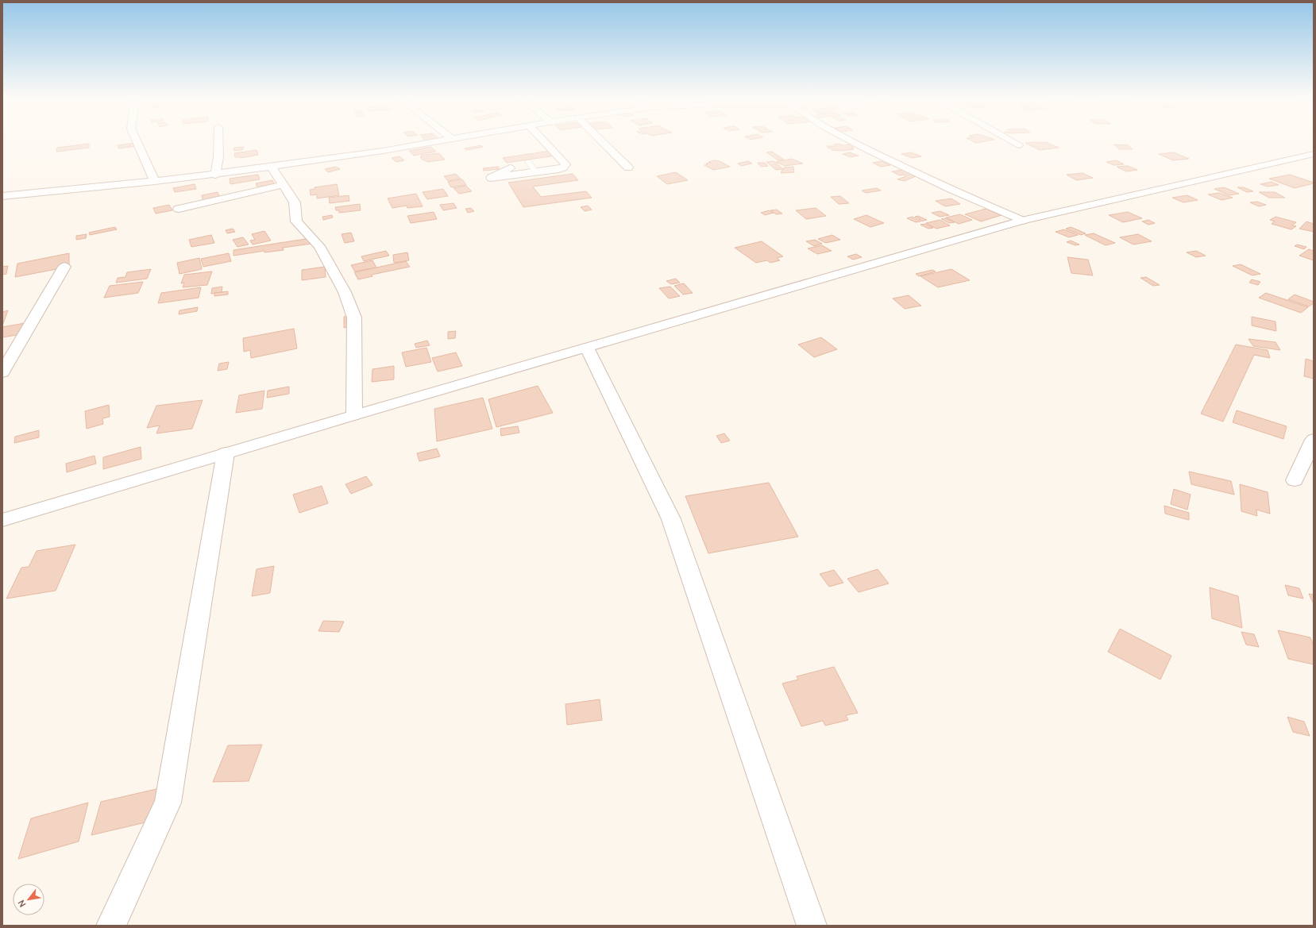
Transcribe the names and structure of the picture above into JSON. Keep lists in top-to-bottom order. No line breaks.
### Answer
{"north":"bottom left"}
